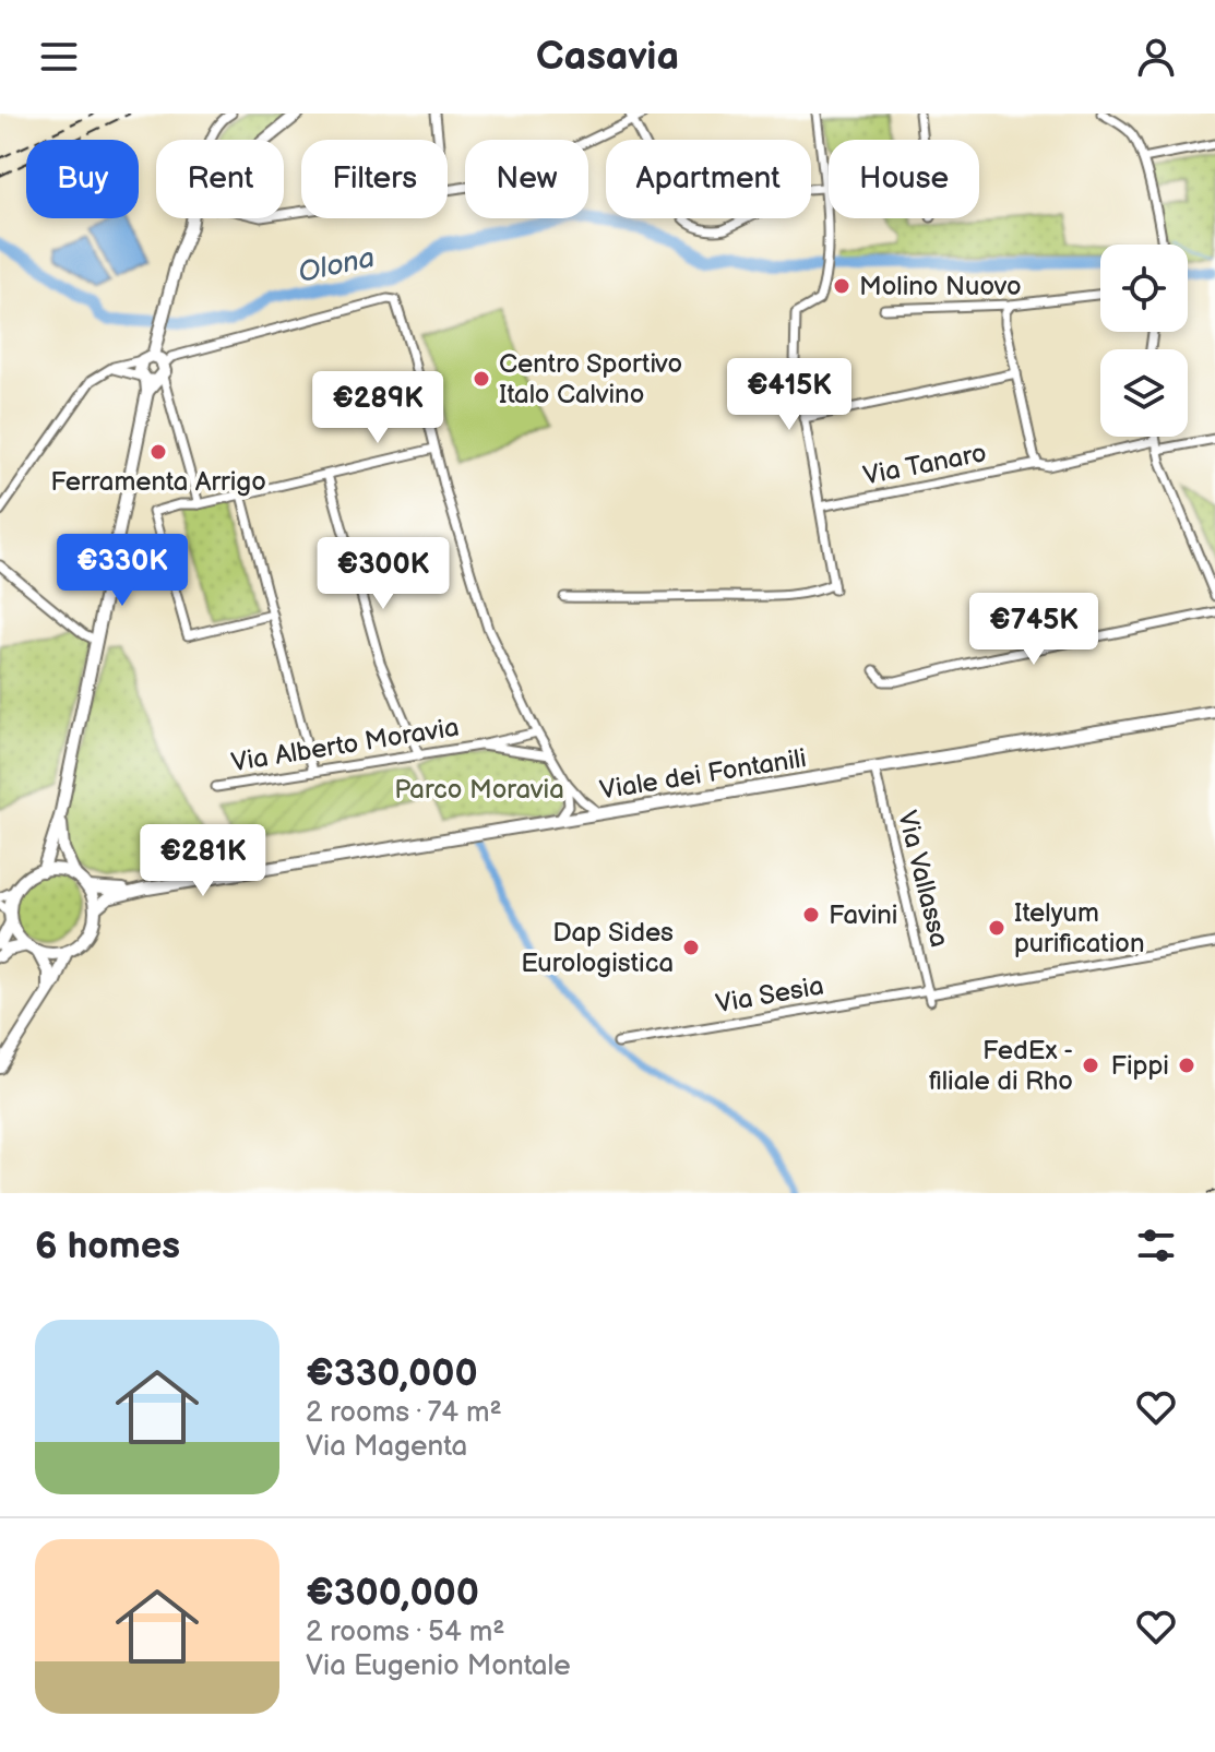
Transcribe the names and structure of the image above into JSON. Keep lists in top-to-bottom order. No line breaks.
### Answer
{"streets":{"main road":["Viale dei Fontanili"],"street":["Via Tanaro","Via Alberto Moravia","Via Vallassa","Via Sesia"]},"crossings":[["Viale dei Fontanili","Via Vallassa"],["Via Vallassa","Via Sesia"]],"water":["Olona"],"parks":["Parco Moravia"],"places":["Molino Nuovo","Centro Sportivo Italo Calvino","Ferramenta Arrigo","Favini","Itelyum purification","Dap Sides Eurologistica","FedEx - filiale di Rho","Fippi"],"page":{"header":"Casavia","chip":["Buy","Rent","Filters","New","Apartment","House"],"price":["€415K","€289K","€330K","€300K","€745K","€281K"],"heading":"6 homes","list":[{"name":"€330,000","note":"2 rooms · 74 m² · Via Magenta"},{"name":"€300,000","note":"2 rooms · 54 m² · Via Eugenio Montale"}]}}
